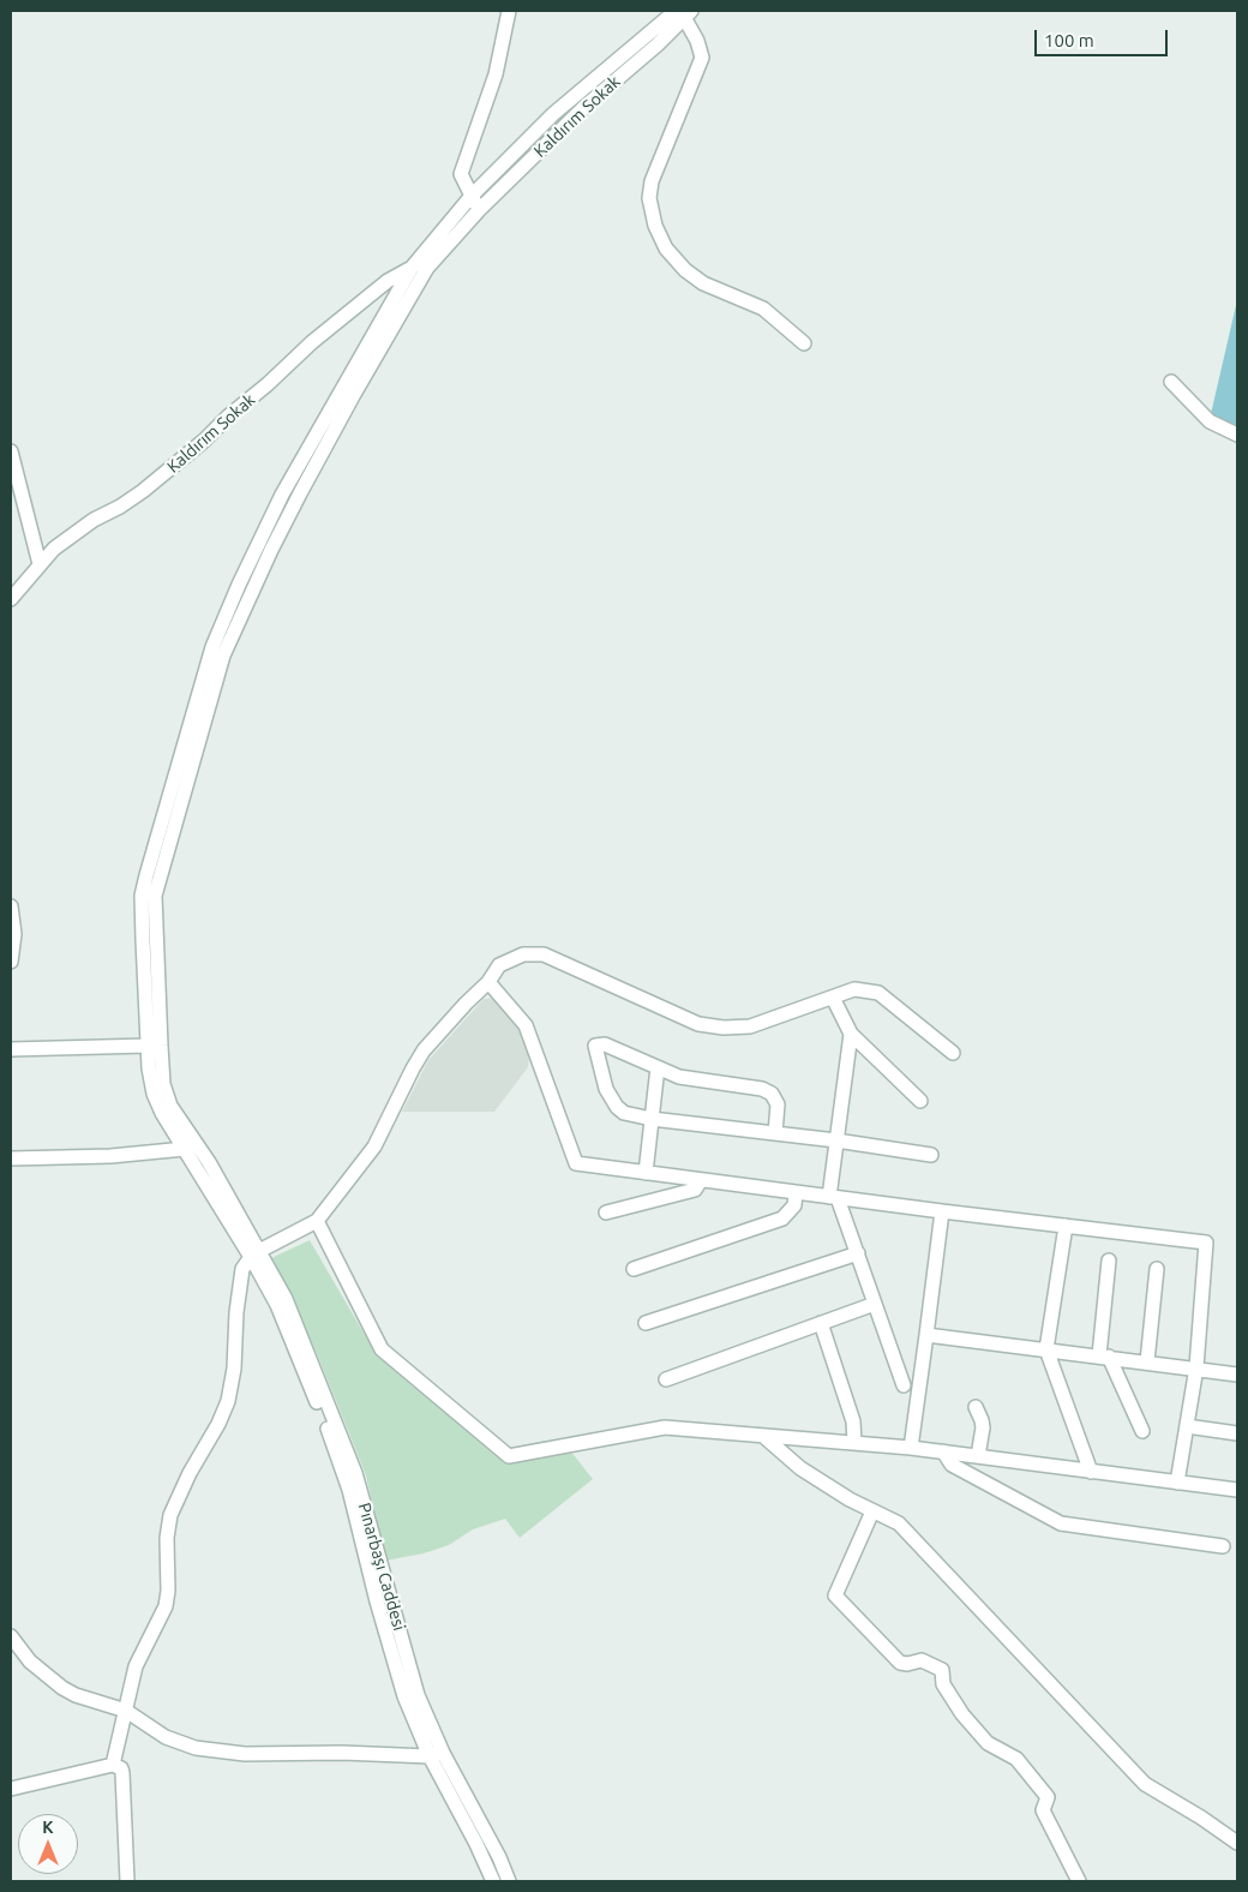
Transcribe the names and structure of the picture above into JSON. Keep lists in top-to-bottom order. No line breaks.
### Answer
{"streets":{"street":["Kaldırım Sokak"]},"scale_bar":"100 m","north":"top"}
